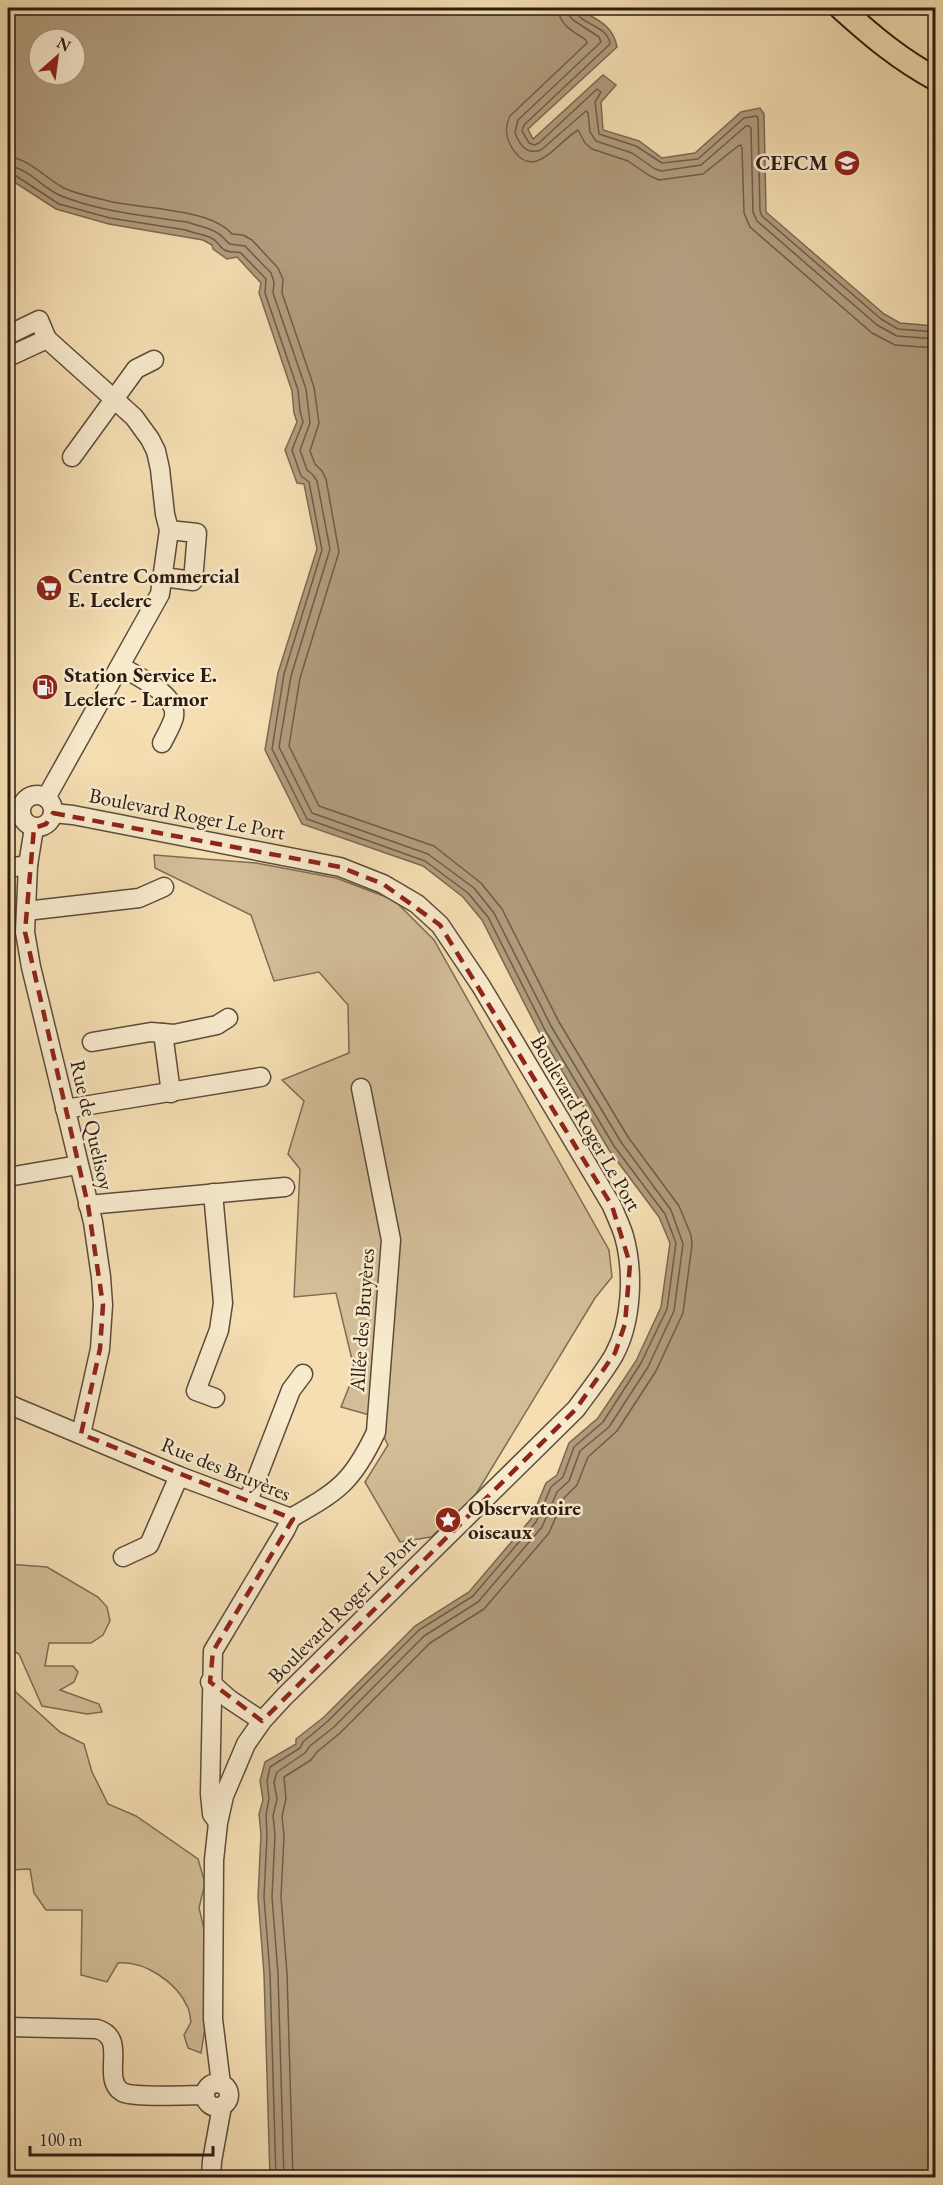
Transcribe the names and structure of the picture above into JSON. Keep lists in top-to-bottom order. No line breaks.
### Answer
{"streets":{"street":["Boulevard Roger Le Port","Rue de Quelisoy","Allée des Bruyères","Rue des Bruyères"]},"crossings":[["Boulevard Roger Le Port","Rue de Quelisoy"],["Boulevard Roger Le Port","Rue des Bruyères"],["Rue de Quelisoy","Rue des Bruyères"],["Allée des Bruyères","Rue des Bruyères"]],"places":{"school or university":["CEFCM"],"supermarket":["Centre Commercial E. Leclerc"],"fuel station":["Station Service E. Leclerc - Larmor"],"place":["Observatoire oiseaux"]},"scale_bar":"100 m","north":"top right"}
